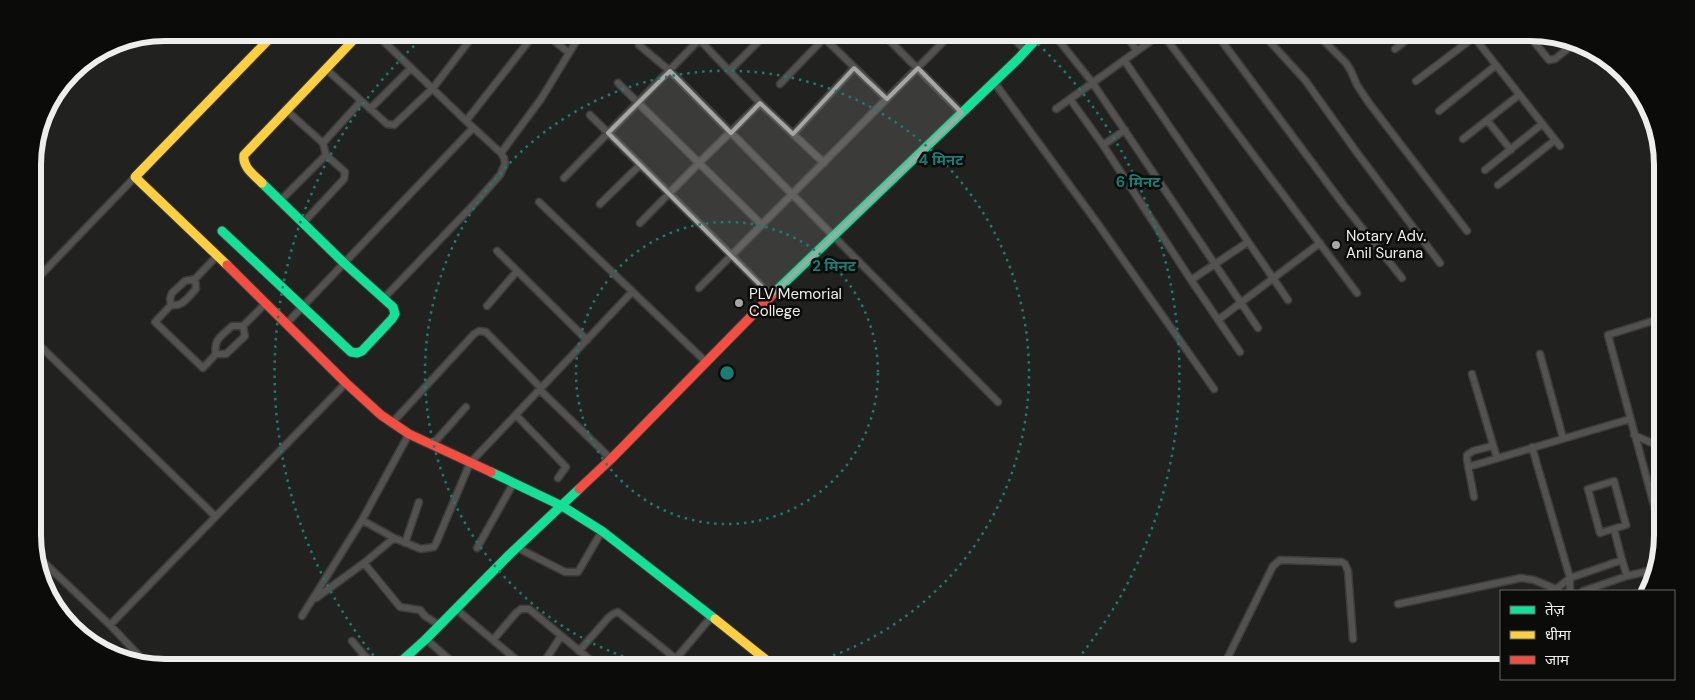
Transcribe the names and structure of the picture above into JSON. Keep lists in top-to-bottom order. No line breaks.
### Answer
{"places":["Notary Adv. Anil Surana","PLV Memorial College"],"legend":["तेज़","धीमा","जाम"],"rings":["4 मिनट","6 मिनट","2 मिनट"]}
